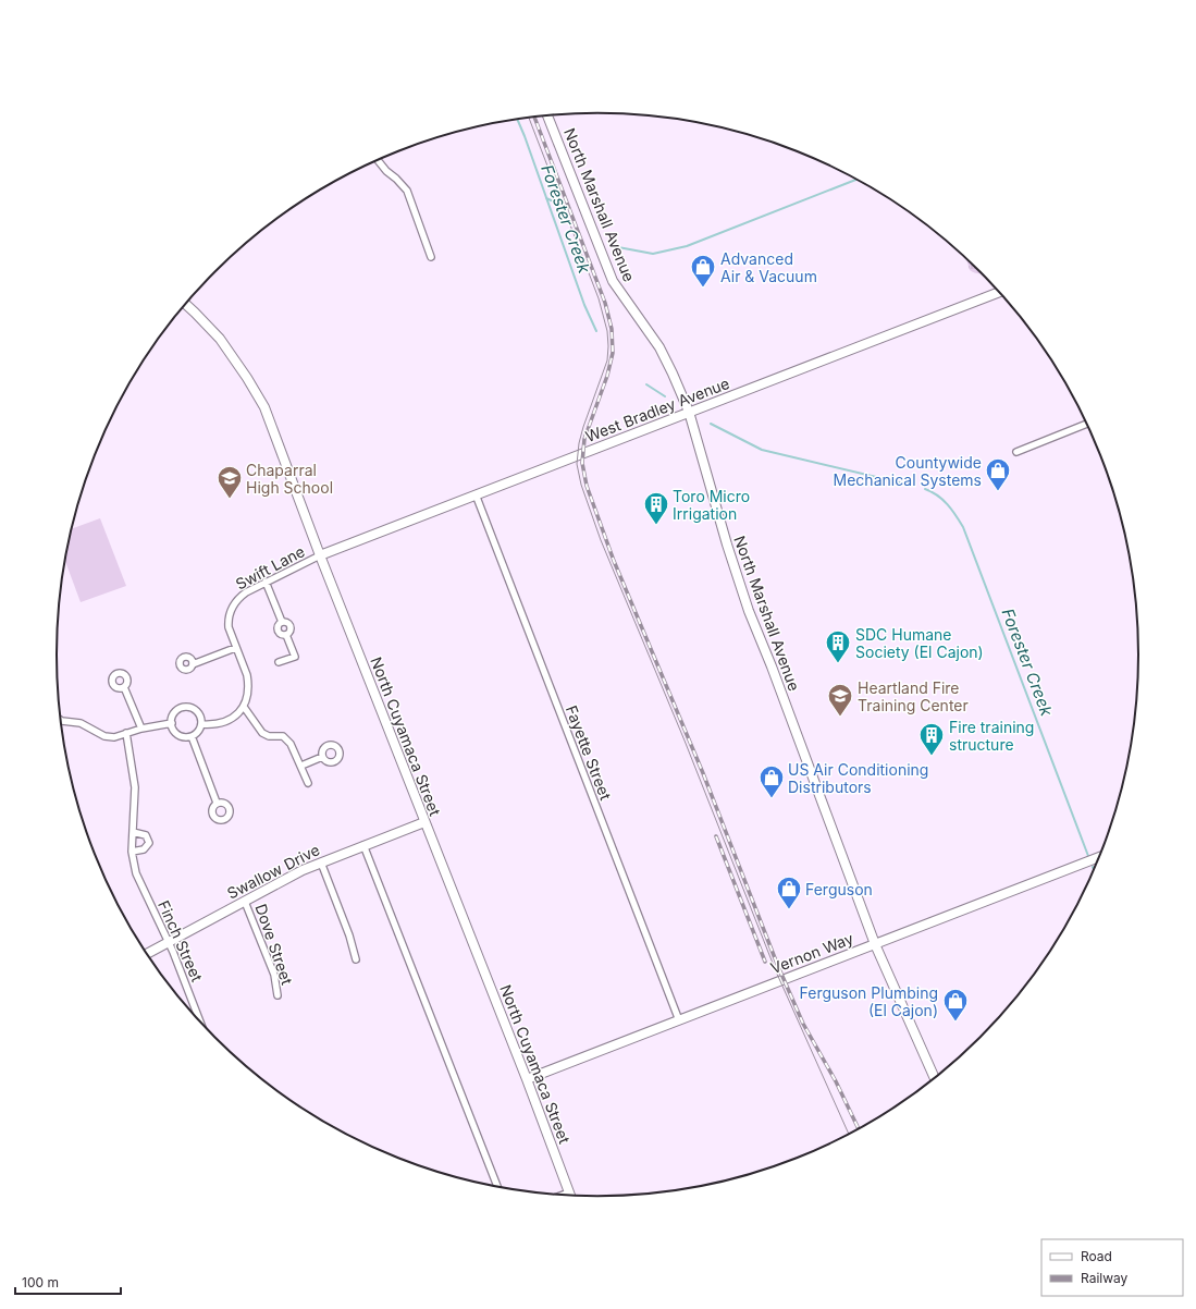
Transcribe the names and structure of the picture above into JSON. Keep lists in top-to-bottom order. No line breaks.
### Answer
{"streets":{"main road":["North Marshall Avenue","West Bradley Avenue","North Cuyamaca Street","Swallow Drive","Vernon Way"],"street":["Swift Lane","Fayette Street","Finch Street","Dove Street"]},"crossings":[["North Marshall Avenue","West Bradley Avenue"],["North Marshall Avenue","Vernon Way"],["West Bradley Avenue","Swift Lane"],["West Bradley Avenue","North Cuyamaca Street"],["West Bradley Avenue","Fayette Street"],["Swift Lane","North Cuyamaca Street"],["North Cuyamaca Street","Swallow Drive"],["North Cuyamaca Street","Vernon Way"],["Fayette Street","Vernon Way"],["Swallow Drive","Finch Street"],["Swallow Drive","Dove Street"]],"water":["Forester Creek"],"places":{"shop":["Advanced Air & Vacuum","Countywide Mechanical Systems","US Air Conditioning Distributors","Ferguson","Ferguson Plumbing (El Cajon)"],"school or university":["Chaparral High School","Heartland Fire Training Center"],"building":["Toro Micro Irrigation","SDC Humane Society (El Cajon)","Fire training structure"]},"legend":["Road","Railway"],"scale_bar":"100 m"}
